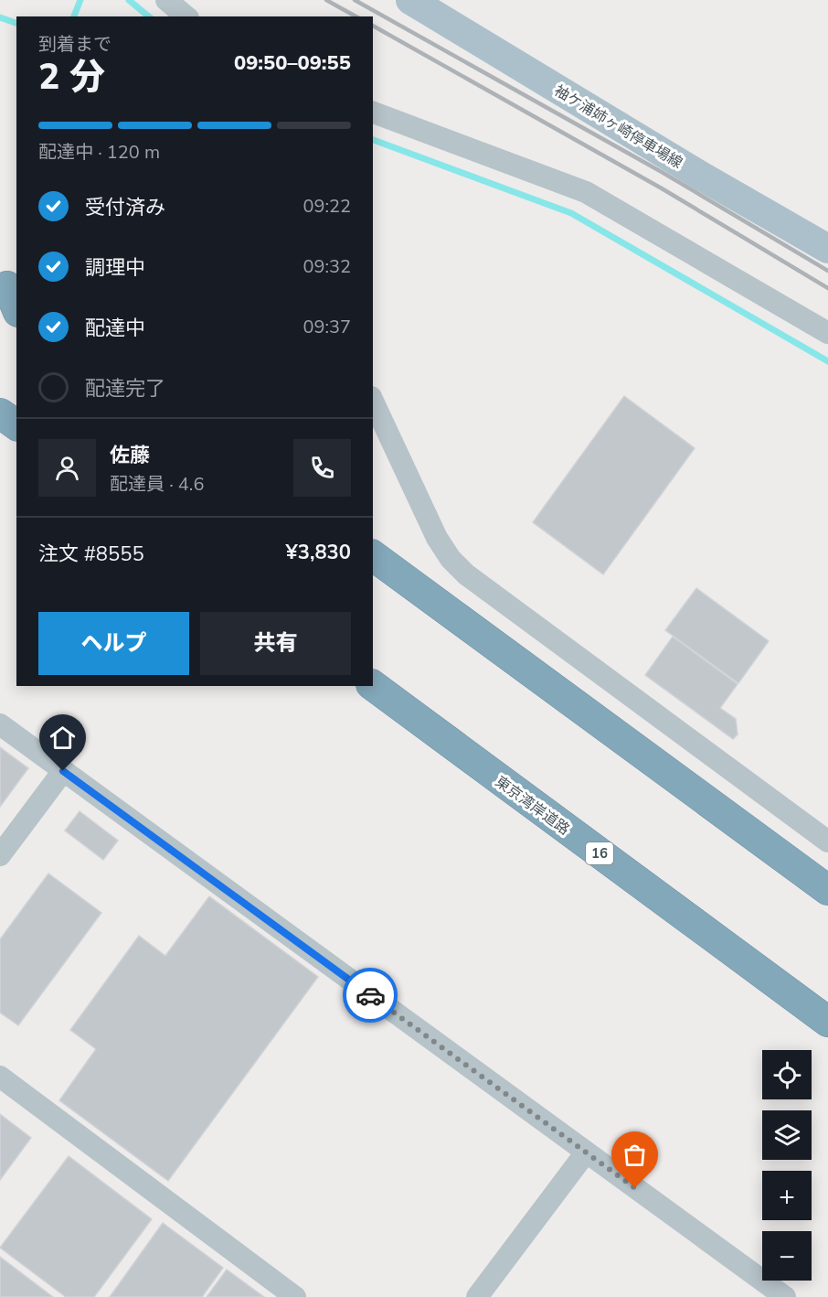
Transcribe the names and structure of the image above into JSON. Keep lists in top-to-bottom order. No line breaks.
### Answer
{"streets":{"highway":["東京湾岸道路","16"],"main road":["袖ケ浦姉ヶ崎停車場線"]},"page":{"heading":["2 分","到着まで","09:50–09:55"],"panel":["佐藤","配達員 · 4.6","注文 #8555","¥3,830"],"bar":"配達中 · 120 m","list":[["受付済み","09:22"],["調理中","09:32"],["配達中","09:37"],"配達完了"],"buttons":["ヘルプ","共有"],"map_buttons":["+","−"]}}
